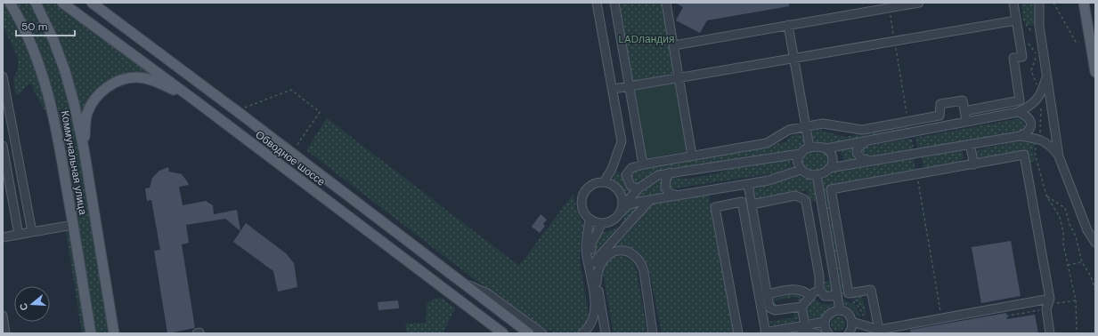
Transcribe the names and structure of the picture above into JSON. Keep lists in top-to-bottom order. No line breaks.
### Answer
{"streets":{"main road":["Обводное шоссе","Коммунальная улица"]},"parks":["LADландия"],"scale_bar":"50 m","north":"left"}
